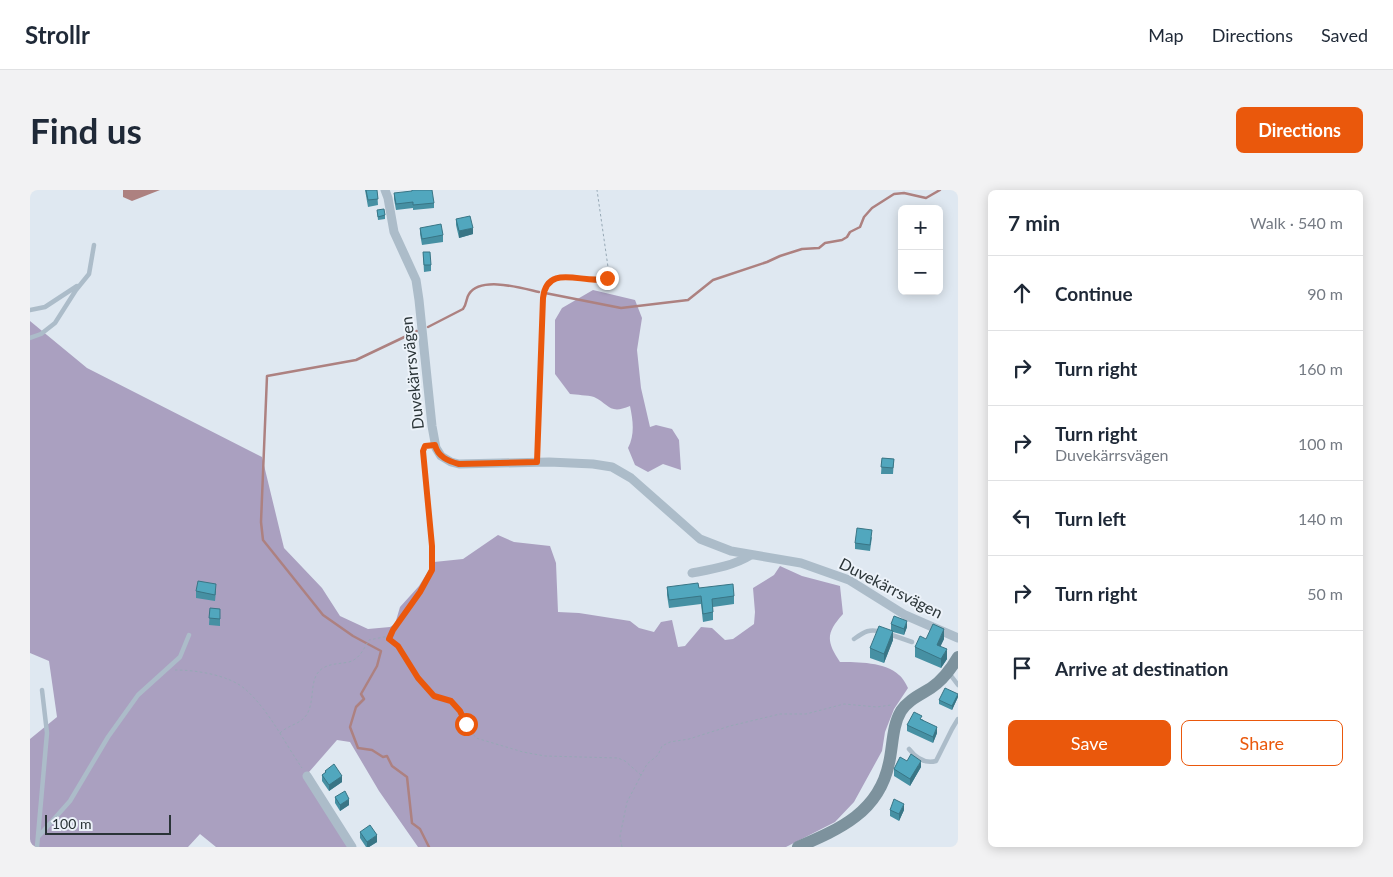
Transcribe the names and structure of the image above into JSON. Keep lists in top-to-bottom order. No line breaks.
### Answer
{"streets":{"street":["Duvekärrsvägen"]},"scale_bar":"100 m","page":{"header":"Strollr","nav":["Map","Directions","Saved"],"buttons":["Directions",["Save","Share"]],"title":"Find us","heading":["7 min","Walk · 540 m"],"map_buttons":["+","−"],"list":[["Continue","90 m"],["Turn right","160 m"],["Turn right","Duvekärrsvägen","100 m"],["Turn left","140 m"],["Turn right","50 m"],"Arrive at destination"],"scale":"100 m"}}
